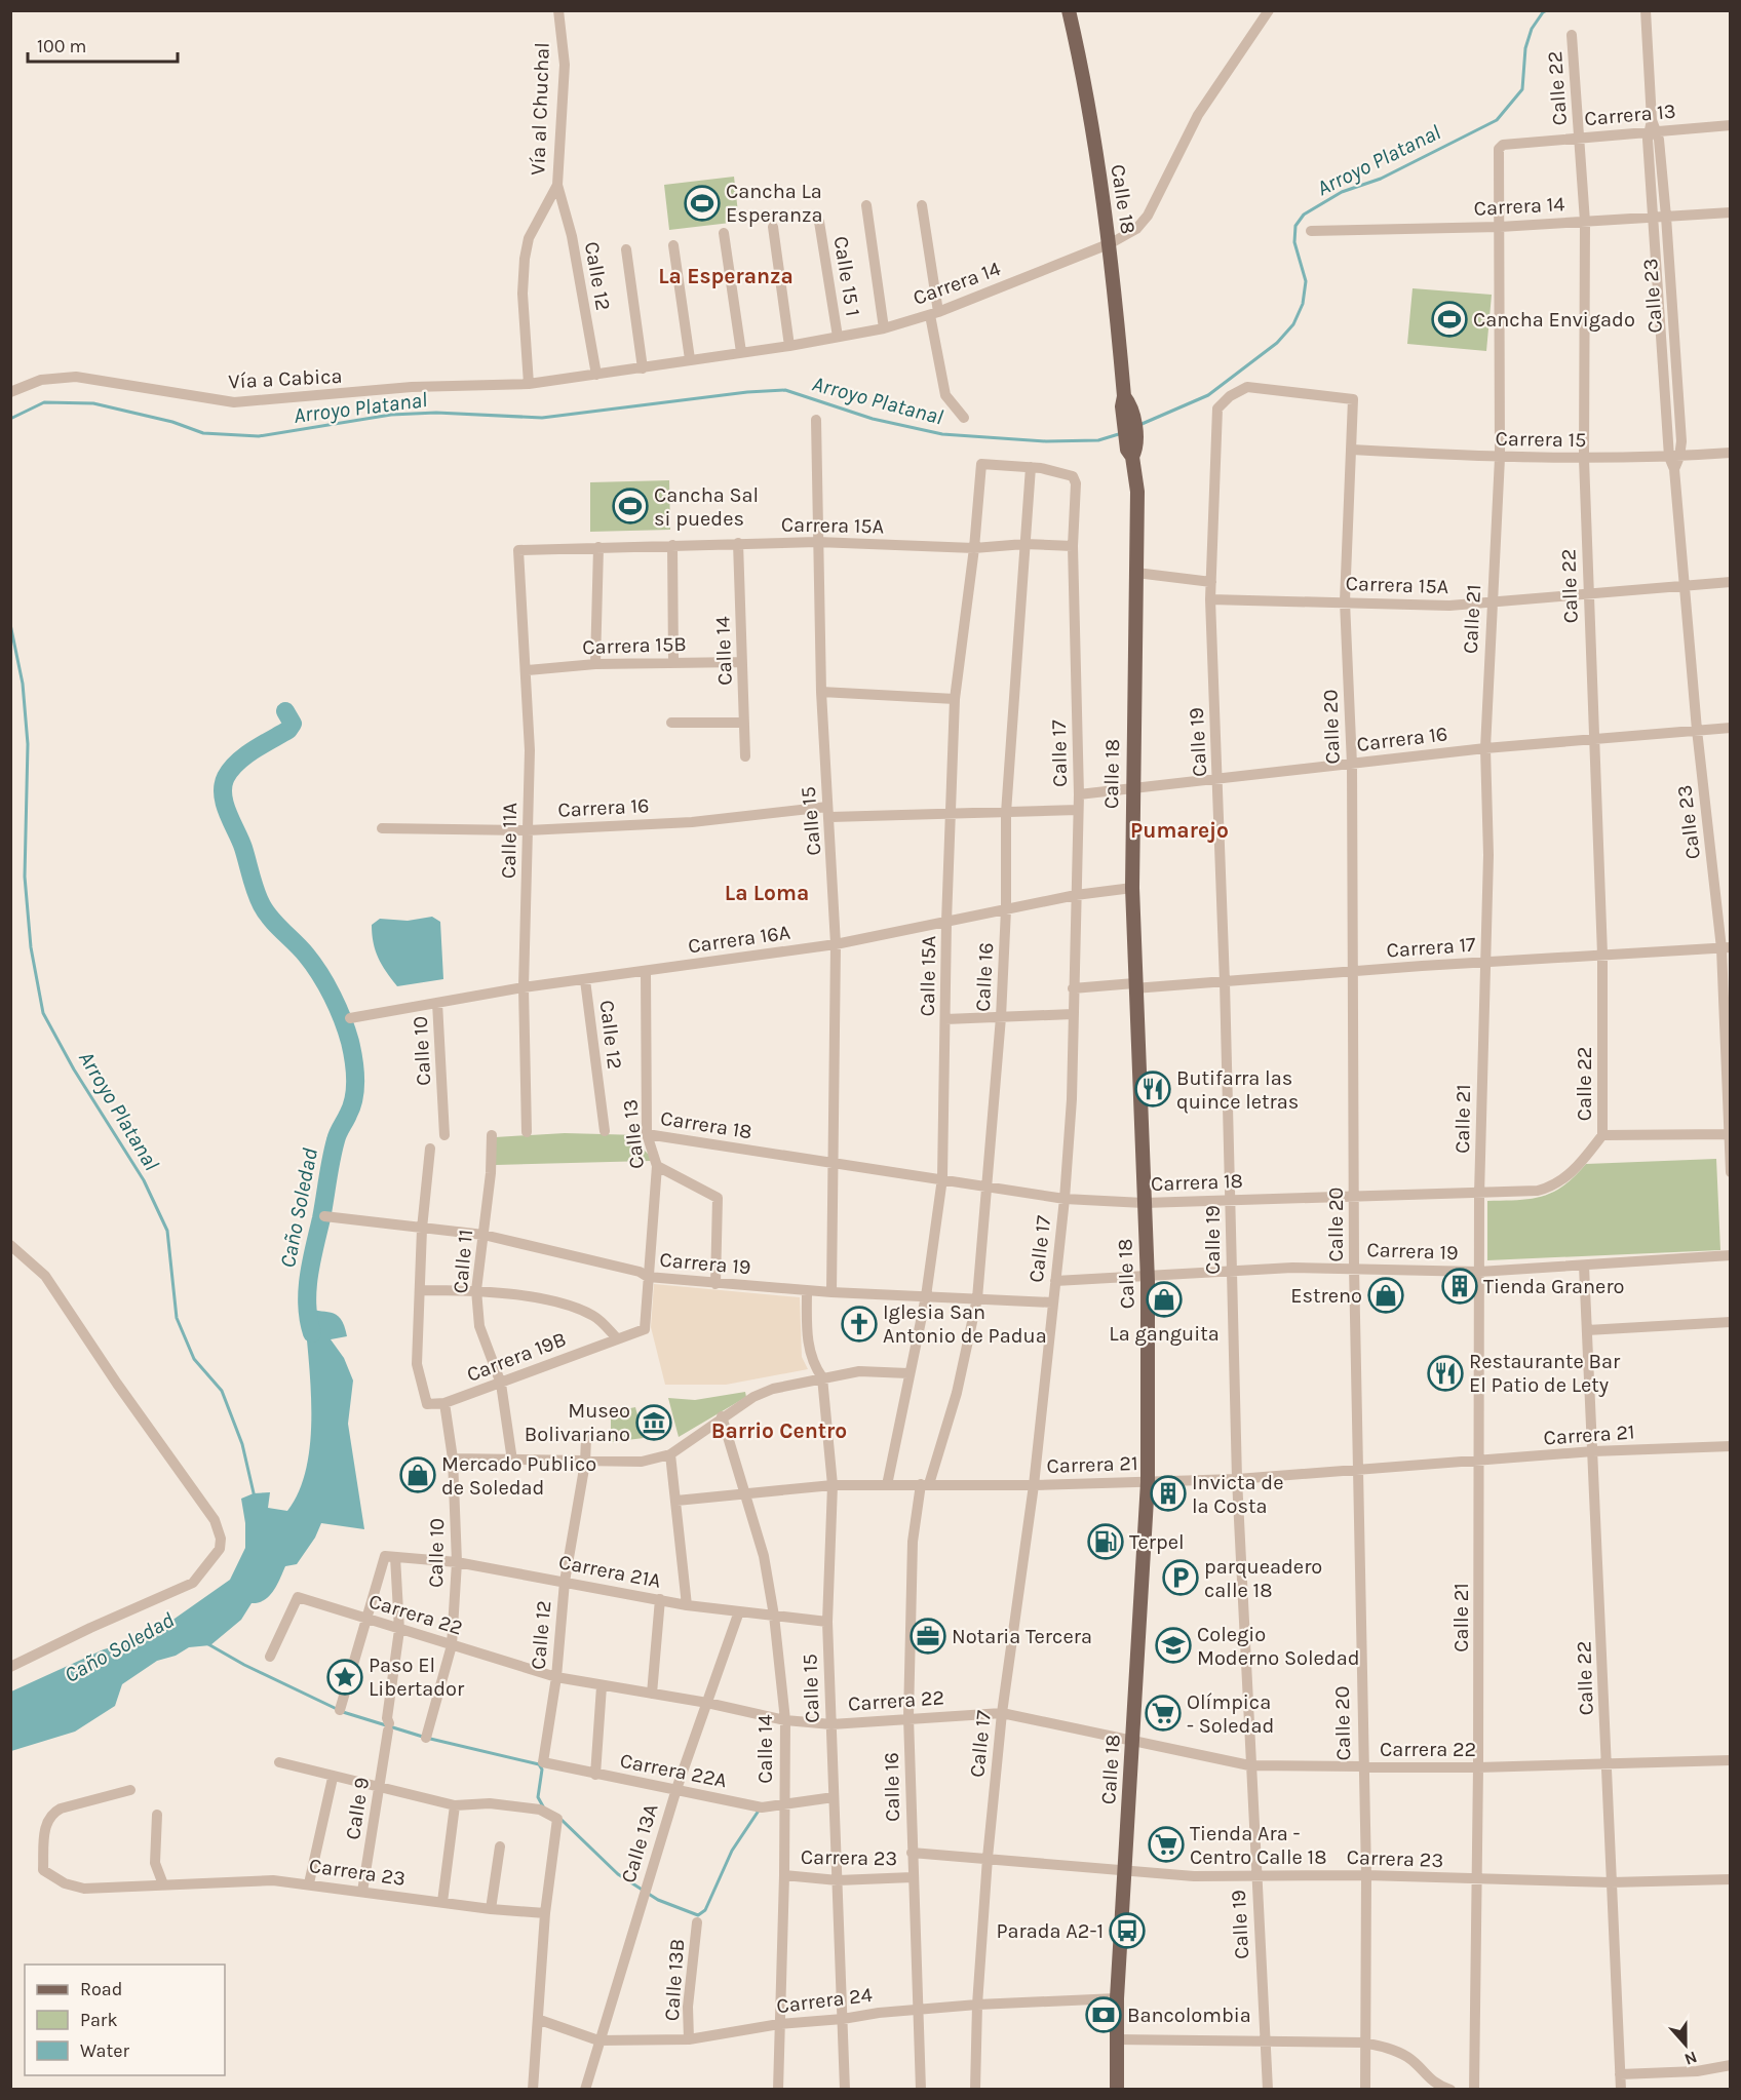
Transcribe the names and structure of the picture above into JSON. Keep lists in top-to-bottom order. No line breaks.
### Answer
{"streets":{"main road":["Calle 18"],"street":["Calle 22","Vía al Chuchal","Carrera 13","Carrera 14","Calle 12","Calle 15 1","Calle 23","Vía a Cabica","Carrera 15","Carrera 15A","Calle 21","Carrera 15B","Calle 14","Calle 20","Carrera 16","Calle 19","Calle 17","Calle 15","Calle 11A","Carrera 16A","Carrera 17","Calle 15A","Calle 16","Calle 10","Carrera 18","Calle 13","Carrera 19","Calle 11","Carrera 19B","Carrera 21","Carrera 21A","Carrera 22","Carrera 22A","Calle 9","Calle 13A","Carrera 23","Calle 13B","Carrera 24"]},"crossings":[["Calle 22","Carrera 13"],["Calle 22","Carrera 14"],["Calle 22","Carrera 15"],["Calle 22","Carrera 15A"],["Calle 22","Carrera 16"],["Calle 22","Carrera 17"],["Calle 22","Carrera 18"],["Calle 22","Carrera 19"],["Calle 22","Carrera 21"],["Calle 22","Carrera 22"],["Calle 22","Carrera 23"],["Vía al Chuchal","Carrera 14"],["Vía al Chuchal","Calle 12"],["Vía al Chuchal","Vía a Cabica"],["Carrera 13","Calle 23"],["Carrera 13","Calle 21"],["Calle 18","Carrera 14"],["Calle 18","Carrera 16"],["Calle 18","Carrera 16A"],["Calle 18","Carrera 17"],["Calle 18","Carrera 18"],["Calle 18","Carrera 19"],["Calle 18","Carrera 21"],["Calle 18","Carrera 22"],["Calle 18","Carrera 23"],["Calle 18","Carrera 24"],["Carrera 14","Calle 12"],["Carrera 14","Calle 15 1"],["Carrera 14","Calle 23"],["Carrera 14","Vía a Cabica"],["Carrera 14","Calle 21"],["Calle 12","Carrera 16A"],["Calle 12","Carrera 21A"],["Calle 12","Carrera 22"],["Calle 12","Carrera 22A"],["Calle 23","Carrera 15"],["Calle 23","Carrera 15A"],["Calle 23","Carrera 16"],["Calle 23","Carrera 17"],["Carrera 15","Calle 21"],["Carrera 15","Calle 20"],["Carrera 15A","Calle 21"],["Carrera 15A","Calle 14"],["Carrera 15A","Calle 20"],["Carrera 15A","Calle 19"],["Carrera 15A","Calle 17"],["Carrera 15A","Calle 15"],["Carrera 15A","Calle 11A"],["Carrera 15A","Calle 15A"],["Carrera 15A","Calle 16"],["Calle 21","Carrera 16"],["Calle 21","Carrera 17"],["Calle 21","Carrera 18"],["Calle 21","Carrera 19"],["Calle 21","Carrera 21"],["Calle 21","Carrera 22"],["Calle 21","Carrera 23"],["Carrera 15B","Calle 14"],["Carrera 15B","Calle 11A"],["Calle 14","Carrera 21"],["Calle 14","Carrera 21A"],["Calle 14","Carrera 22"],["Calle 14","Carrera 22A"],["Calle 14","Carrera 23"],["Calle 14","Carrera 24"],["Calle 20","Carrera 16"],["Calle 20","Calle 19"],["Calle 20","Carrera 17"],["Calle 20","Carrera 18"],["Calle 20","Carrera 19"],["Calle 20","Carrera 21"],["Calle 20","Carrera 22"],["Calle 20","Carrera 23"],["Carrera 16","Calle 19"],["Carrera 16","Calle 17"],["Carrera 16","Calle 15"],["Carrera 16","Calle 11A"],["Carrera 16","Calle 15A"],["Carrera 16","Calle 16"],["Calle 19","Carrera 17"],["Calle 19","Carrera 18"],["Calle 19","Carrera 19"],["Calle 19","Carrera 21"],["Calle 19","Carrera 22"],["Calle 19","Carrera 23"],["Calle 17","Carrera 16A"],["Calle 17","Carrera 17"],["Calle 17","Calle 15A"],["Calle 17","Calle 16"],["Calle 17","Carrera 18"],["Calle 17","Carrera 19"],["Calle 17","Carrera 21"],["Calle 17","Carrera 22"],["Calle 17","Carrera 23"],["Calle 17","Carrera 24"],["Calle 15","Carrera 16A"],["Calle 15","Carrera 18"],["Calle 15","Carrera 19"],["Calle 15","Carrera 21"],["Calle 15","Carrera 21A"],["Calle 15","Carrera 22"],["Calle 15","Carrera 22A"],["Calle 15","Carrera 23"],["Calle 15","Carrera 24"],["Calle 11A","Carrera 16A"],["Carrera 16A","Calle 15A"],["Carrera 16A","Calle 16"],["Carrera 16A","Calle 10"],["Carrera 16A","Calle 13"],["Calle 15A","Calle 16"],["Calle 15A","Carrera 18"],["Calle 15A","Carrera 19"],["Calle 15A","Carrera 21"],["Calle 16","Carrera 18"],["Calle 16","Carrera 19"],["Calle 16","Carrera 21"],["Calle 16","Carrera 22"],["Calle 16","Carrera 23"],["Calle 16","Carrera 24"],["Calle 10","Carrera 19B"],["Calle 10","Carrera 21A"],["Calle 10","Carrera 22"],["Carrera 18","Calle 13"],["Calle 13","Carrera 19"],["Calle 13","Carrera 19B"],["Carrera 19","Calle 11"],["Calle 11","Carrera 19B"],["Carrera 21A","Calle 9"],["Carrera 21A","Calle 13A"],["Carrera 22","Calle 9"],["Carrera 22","Calle 13A"],["Carrera 22A","Calle 13A"],["Calle 9","Carrera 23"],["Calle 13A","Carrera 24"],["Calle 13B","Carrera 24"]],"districts":["La Esperanza","Pumarejo","La Loma","Barrio Centro"],"water":["Arroyo Platanal","Caño Soledad"],"places":{"sports":["Cancha La Esperanza","Cancha Envigado","Cancha Sal si puedes"],"restaurant":["Butifarra las quince letras","Restaurante Bar El Patio de Lety"],"building":["Tienda Granero","Invicta de la Costa"],"shop":["Estreno","La ganguita","Mercado Publico de Soledad"],"church":["Iglesia San Antonio de Padua"],"museum":["Museo Bolivariano"],"fuel station":["Terpel"],"parking":["parqueadero calle 18"],"office":["Notaria Tercera"],"school or university":["Colegio Moderno Soledad"],"place":["Paso El Libertador"],"supermarket":["Olímpica - Soledad","Tienda Ara - Centro Calle 18"],"bus stop":["Parada A2-1"],"bank":["Bancolombia"]},"legend":["Road","Park","Water"],"scale_bar":"100 m","north":"bottom"}
